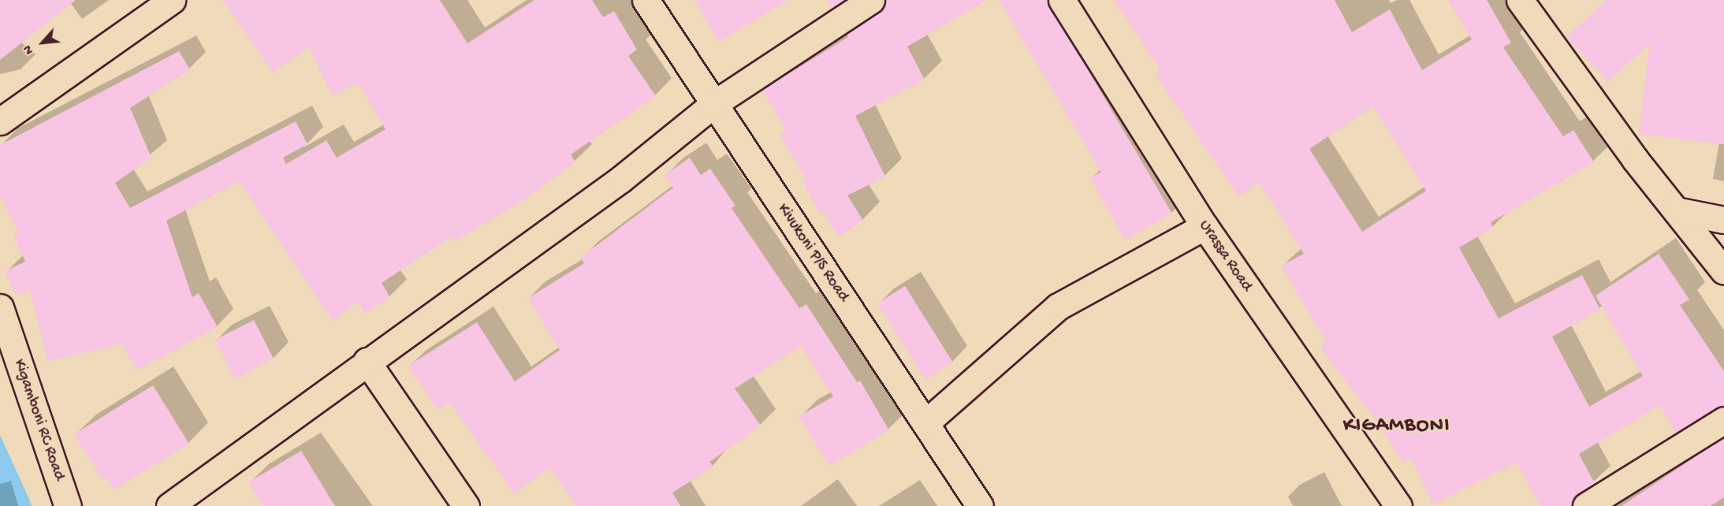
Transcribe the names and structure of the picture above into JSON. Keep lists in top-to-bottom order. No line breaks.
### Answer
{"streets":{"street":["Kivukoni P/S Road","Urassa Road","Kigamboni RC Road"]},"districts":["KIGAMBONI"],"north":"bottom left"}
